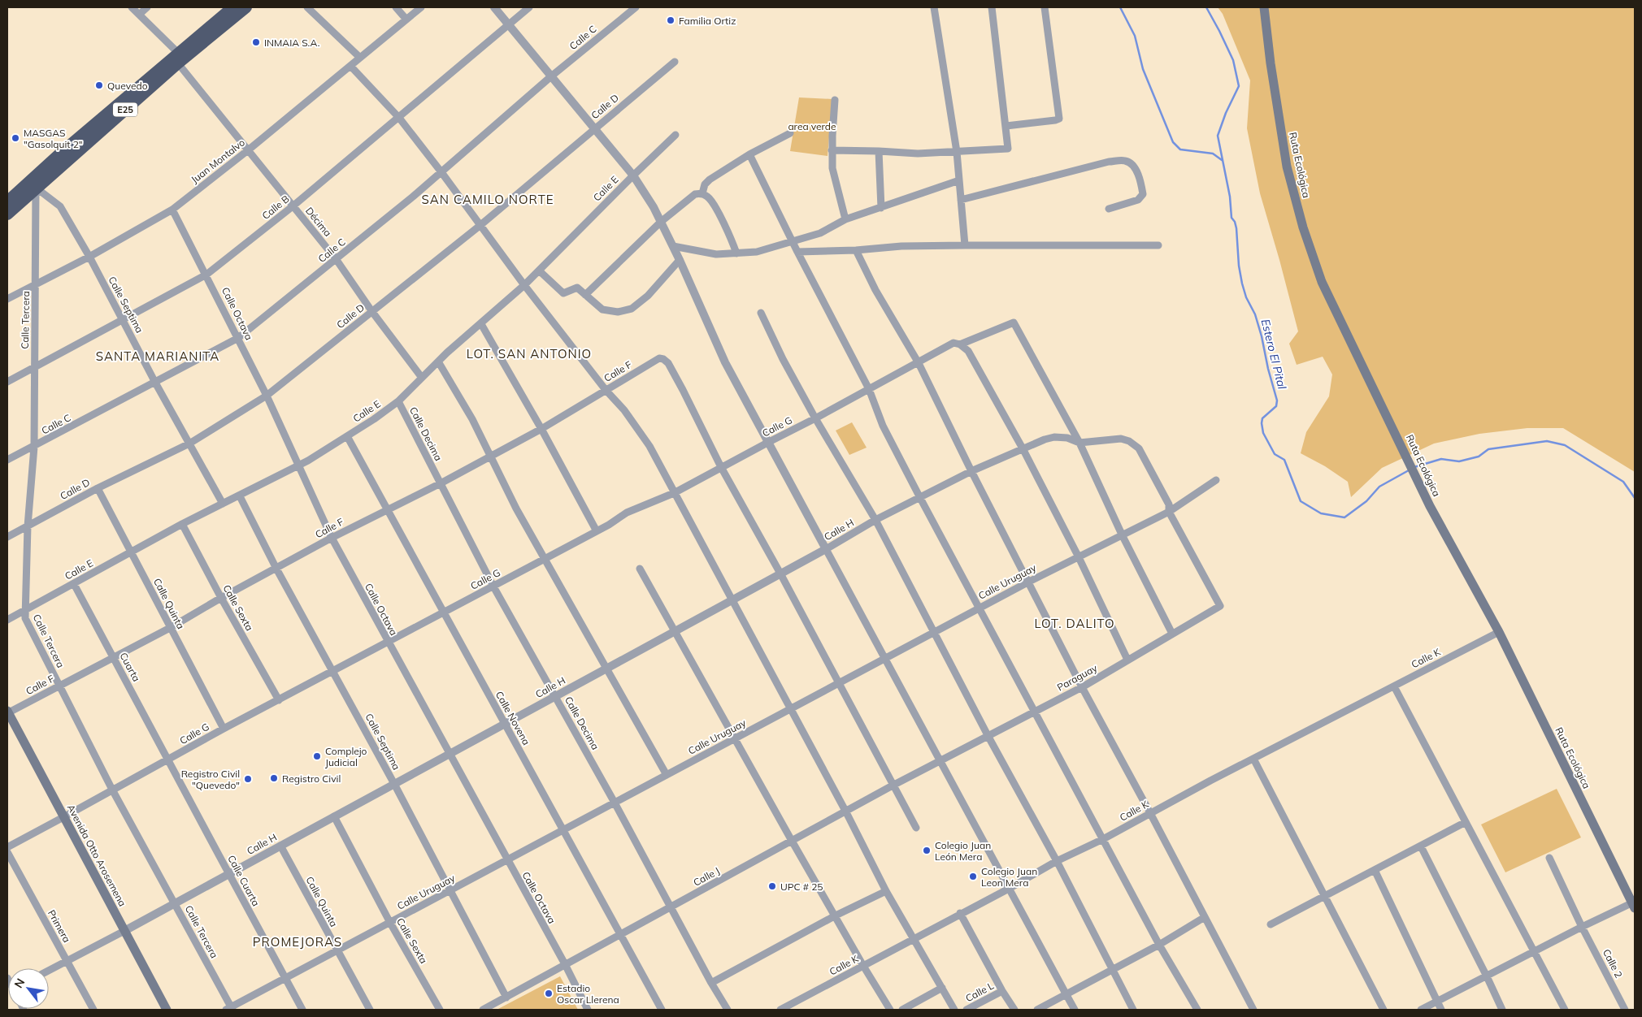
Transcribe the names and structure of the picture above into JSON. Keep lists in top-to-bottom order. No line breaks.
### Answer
{"streets":{"highway":["E25"],"main road":["Ruta Ecológica","Avenida Otto Arosemena"],"street":["Calle C","Calle D","Juan Montalvo","Calle E","Calle B","Décima","Calle Septima","Calle Octava","Calle Tercera","Calle F","Calle G","Calle Decima","Calle H","Calle Uruguay","Calle Quinta","Calle Sexta","Calle K","Cuarta","Paraguay","Calle Novena","Calle J","Calle Cuarta","Primera","Calle 2","Calle L"]},"crossings":[["Calle C","Décima"],["Calle C","Calle Septima"],["Calle C","Calle Octava"],["Calle C","Calle Tercera"],["Calle D","Décima"],["Calle D","Calle Septima"],["Calle D","Calle Octava"],["Calle D","Calle Tercera"],["Calle D","Calle Quinta"],["E25","Décima"],["E25","Calle Septima"],["E25","Calle Tercera"],["Juan Montalvo","Décima"],["Juan Montalvo","Calle Septima"],["Juan Montalvo","Calle Octava"],["Juan Montalvo","Calle Tercera"],["Ruta Ecológica","Calle K"],["Calle E","Décima"],["Calle E","Calle Septima"],["Calle E","Calle Octava"],["Calle E","Calle Tercera"],["Calle E","Calle Decima"],["Calle E","Calle Quinta"],["Calle E","Calle Sexta"],["Calle E","Cuarta"],["Calle E","Calle Novena"],["Calle B","Décima"],["Calle B","Calle Septima"],["Calle B","Calle Octava"],["Calle B","Calle Tercera"],["Calle Septima","Calle Tercera"],["Calle Septima","Calle F"],["Calle Septima","Calle G"],["Calle Septima","Calle H"],["Calle Septima","Calle Uruguay"],["Calle Septima","Calle J"],["Calle Octava","Calle F"],["Calle Octava","Calle G"],["Calle Octava","Calle H"],["Calle Octava","Calle Uruguay"],["Calle Octava","Calle J"],["Calle Tercera","Calle F"],["Calle Tercera","Calle G"],["Calle Tercera","Calle H"],["Calle Tercera","Calle Uruguay"],["Calle F","Calle G"],["Calle F","Calle Decima"],["Calle F","Calle Quinta"],["Calle F","Calle Sexta"],["Calle F","Cuarta"],["Calle F","Calle Novena"],["Calle F","Avenida Otto Arosemena"],["Calle G","Calle Decima"],["Calle G","Calle H"],["Calle G","Calle Quinta"],["Calle G","Calle Sexta"],["Calle G","Cuarta"],["Calle G","Calle Novena"],["Calle G","Avenida Otto Arosemena"],["Calle G","Calle Cuarta"],["Calle Decima","Calle H"],["Calle Decima","Calle Uruguay"],["Calle Decima","Calle J"],["Calle H","Calle Quinta"],["Calle H","Calle Sexta"],["Calle H","Calle Novena"],["Calle H","Avenida Otto Arosemena"],["Calle H","Calle Cuarta"],["Calle H","Primera"],["Calle Uruguay","Calle Quinta"],["Calle Uruguay","Calle Sexta"],["Calle Uruguay","Paraguay"],["Calle Uruguay","Calle Novena"],["Calle Uruguay","Calle Cuarta"],["Cuarta","Calle Cuarta"],["Paraguay","Calle J"],["Calle Novena","Calle J"]],"districts":["SAN CAMILO NORTE","LOT. SAN ANTONIO","SANTA MARIANITA","LOT. DALITO","PROMEJORAS"],"water":["Estero El Pital"],"parks":["area verde"],"places":["Familia Ortiz","INMAIA S.A.","Quevedo","MASGAS \"Gasolquit 2\"","Complejo Judicial","Registro Civil","Registro Civil \"Quevedo\"","Colegio Juan León Mera","Colegio Juan Leon Mera","UPC # 25","Estadio Oscar Llerena"],"north":"top left"}
